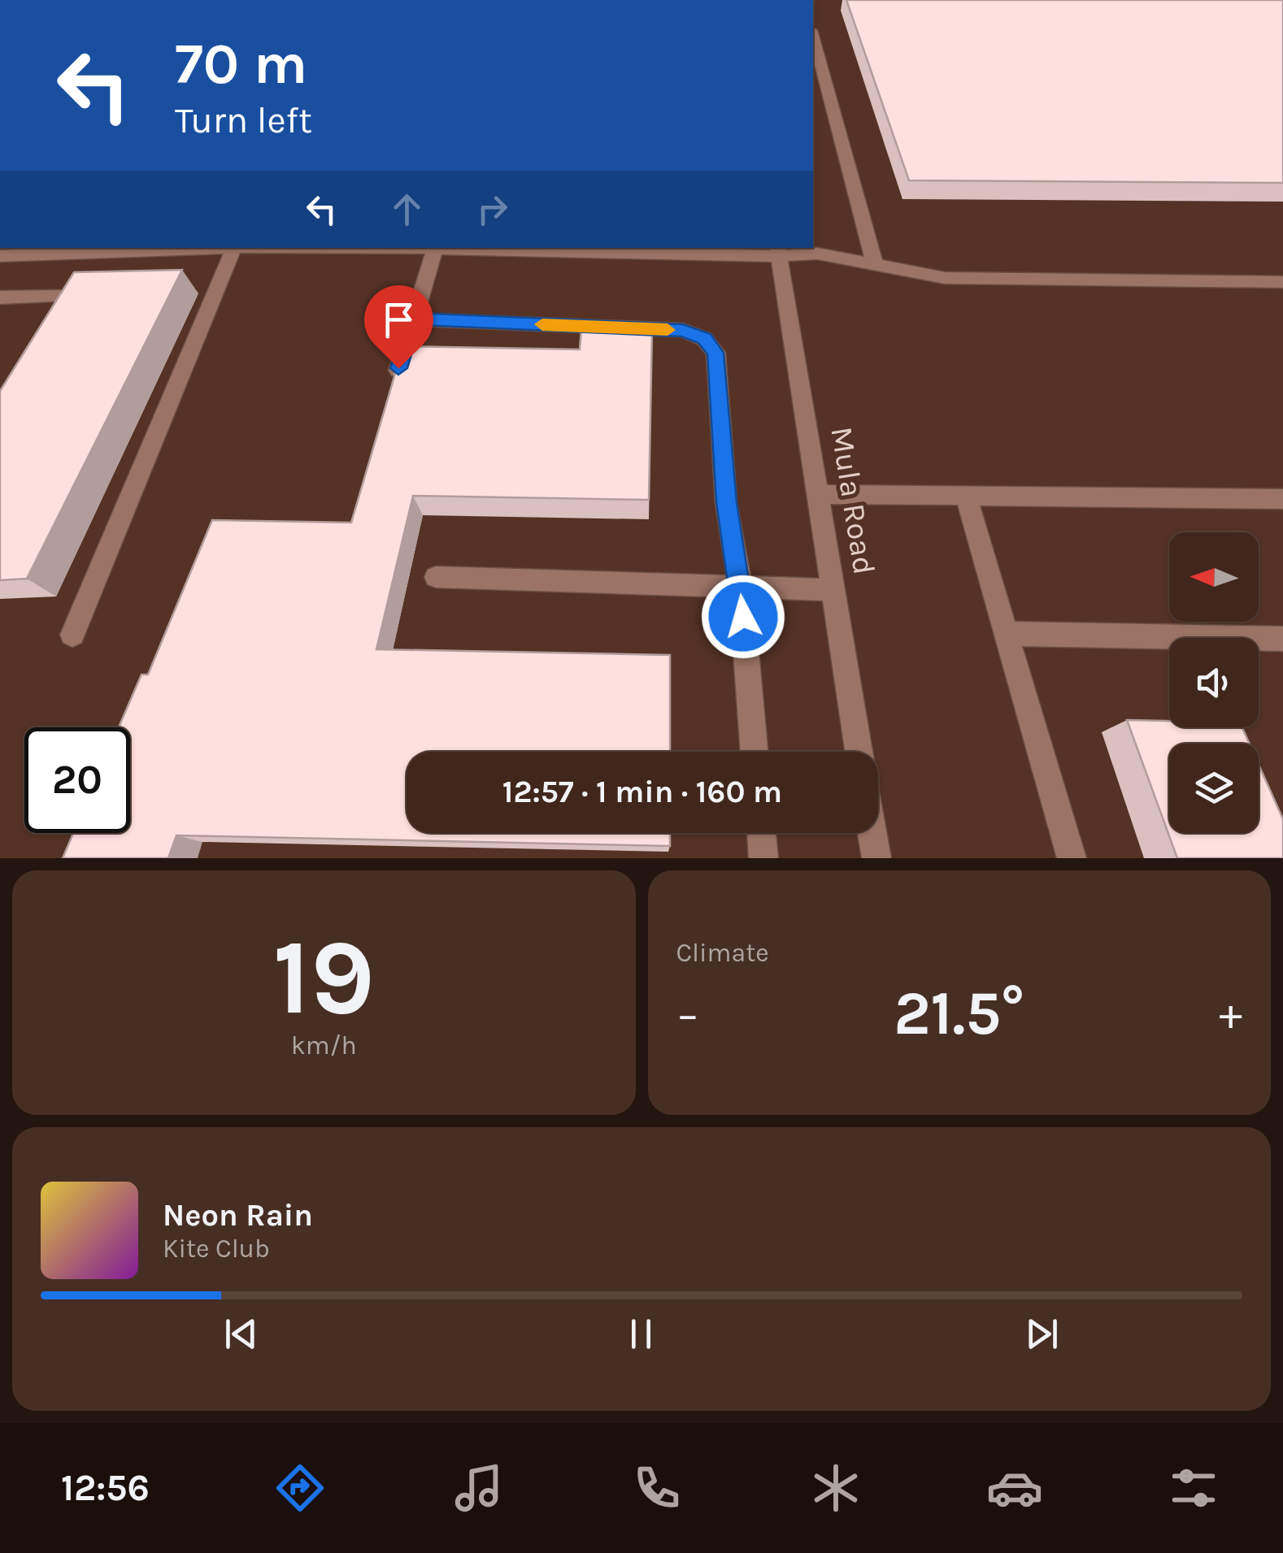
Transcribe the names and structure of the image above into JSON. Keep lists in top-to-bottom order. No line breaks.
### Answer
{"streets":{"street":["Mula Road"]},"north":"left","page":{"turn":["70 m","Turn left"],"limit":"20","trip":"12:57 · 1 min · 160 m","tile":[["19","km/h"],"Climate"],"heat":["−","21.5°","+"],"song":["Neon Rain","Kite Club"],"tabs":"12:56"}}
